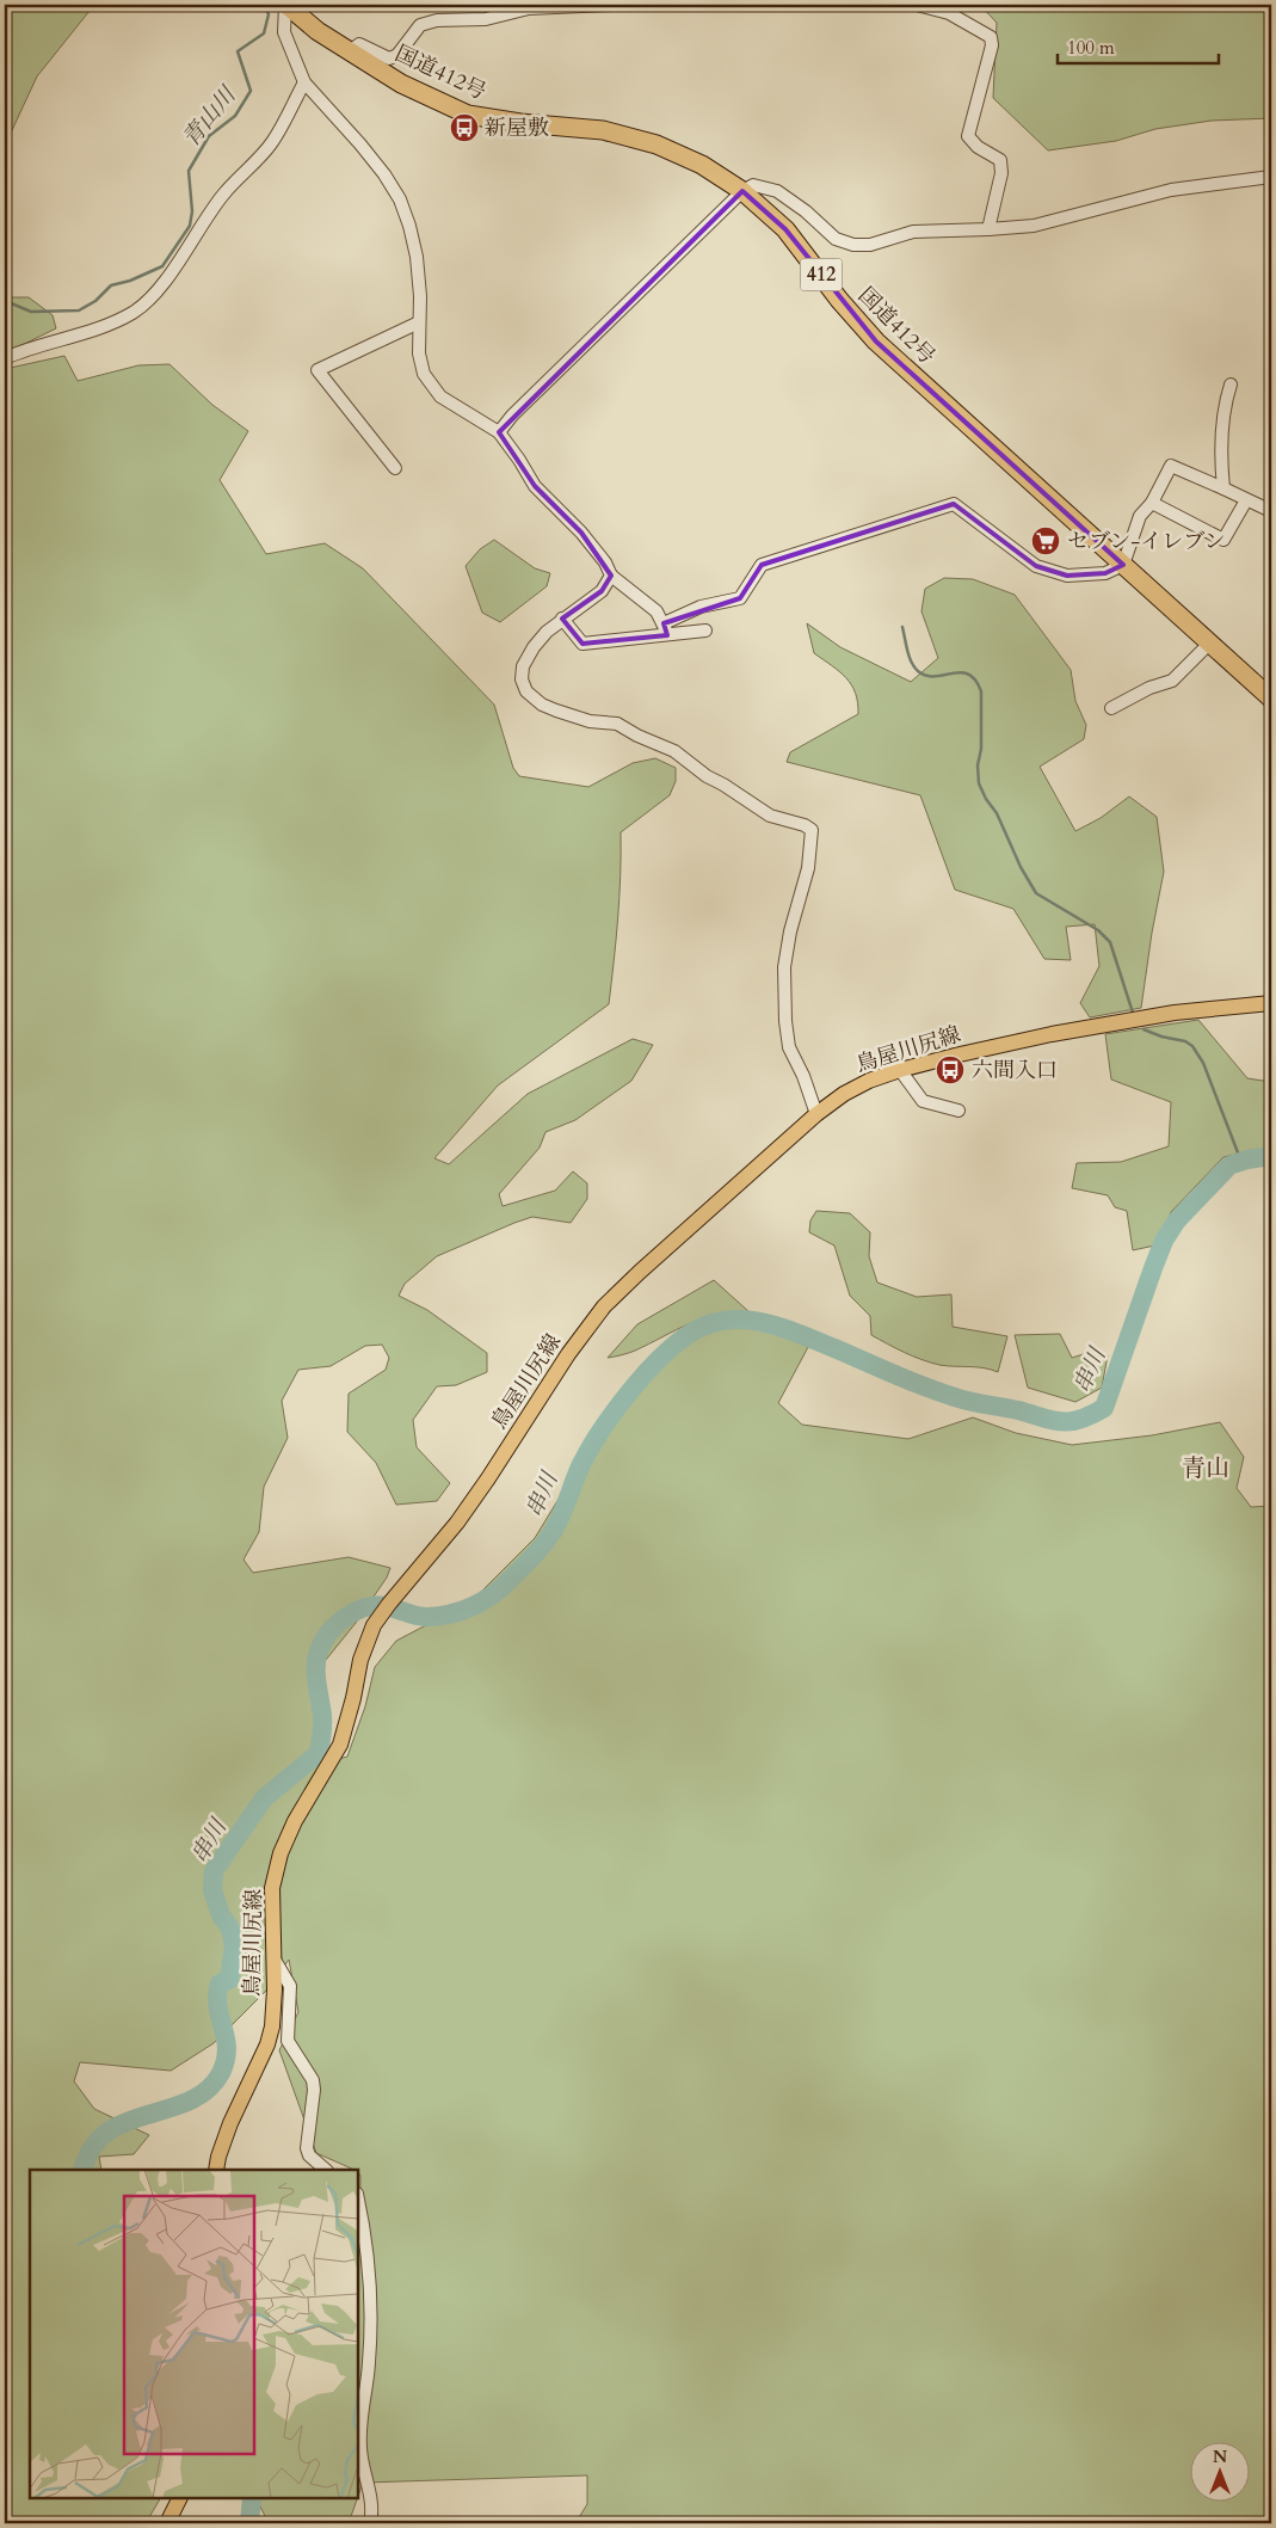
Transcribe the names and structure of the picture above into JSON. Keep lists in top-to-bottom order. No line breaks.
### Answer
{"streets":{"highway":["国道412号","412"],"main road":["鳥屋川尻線"]},"districts":["青山"],"water":["青山川","串川"],"places":{"bus stop":["新屋敷","六間入口"],"supermarket":["セブン-イレブン"]},"scale_bar":"100 m","north":"top"}
